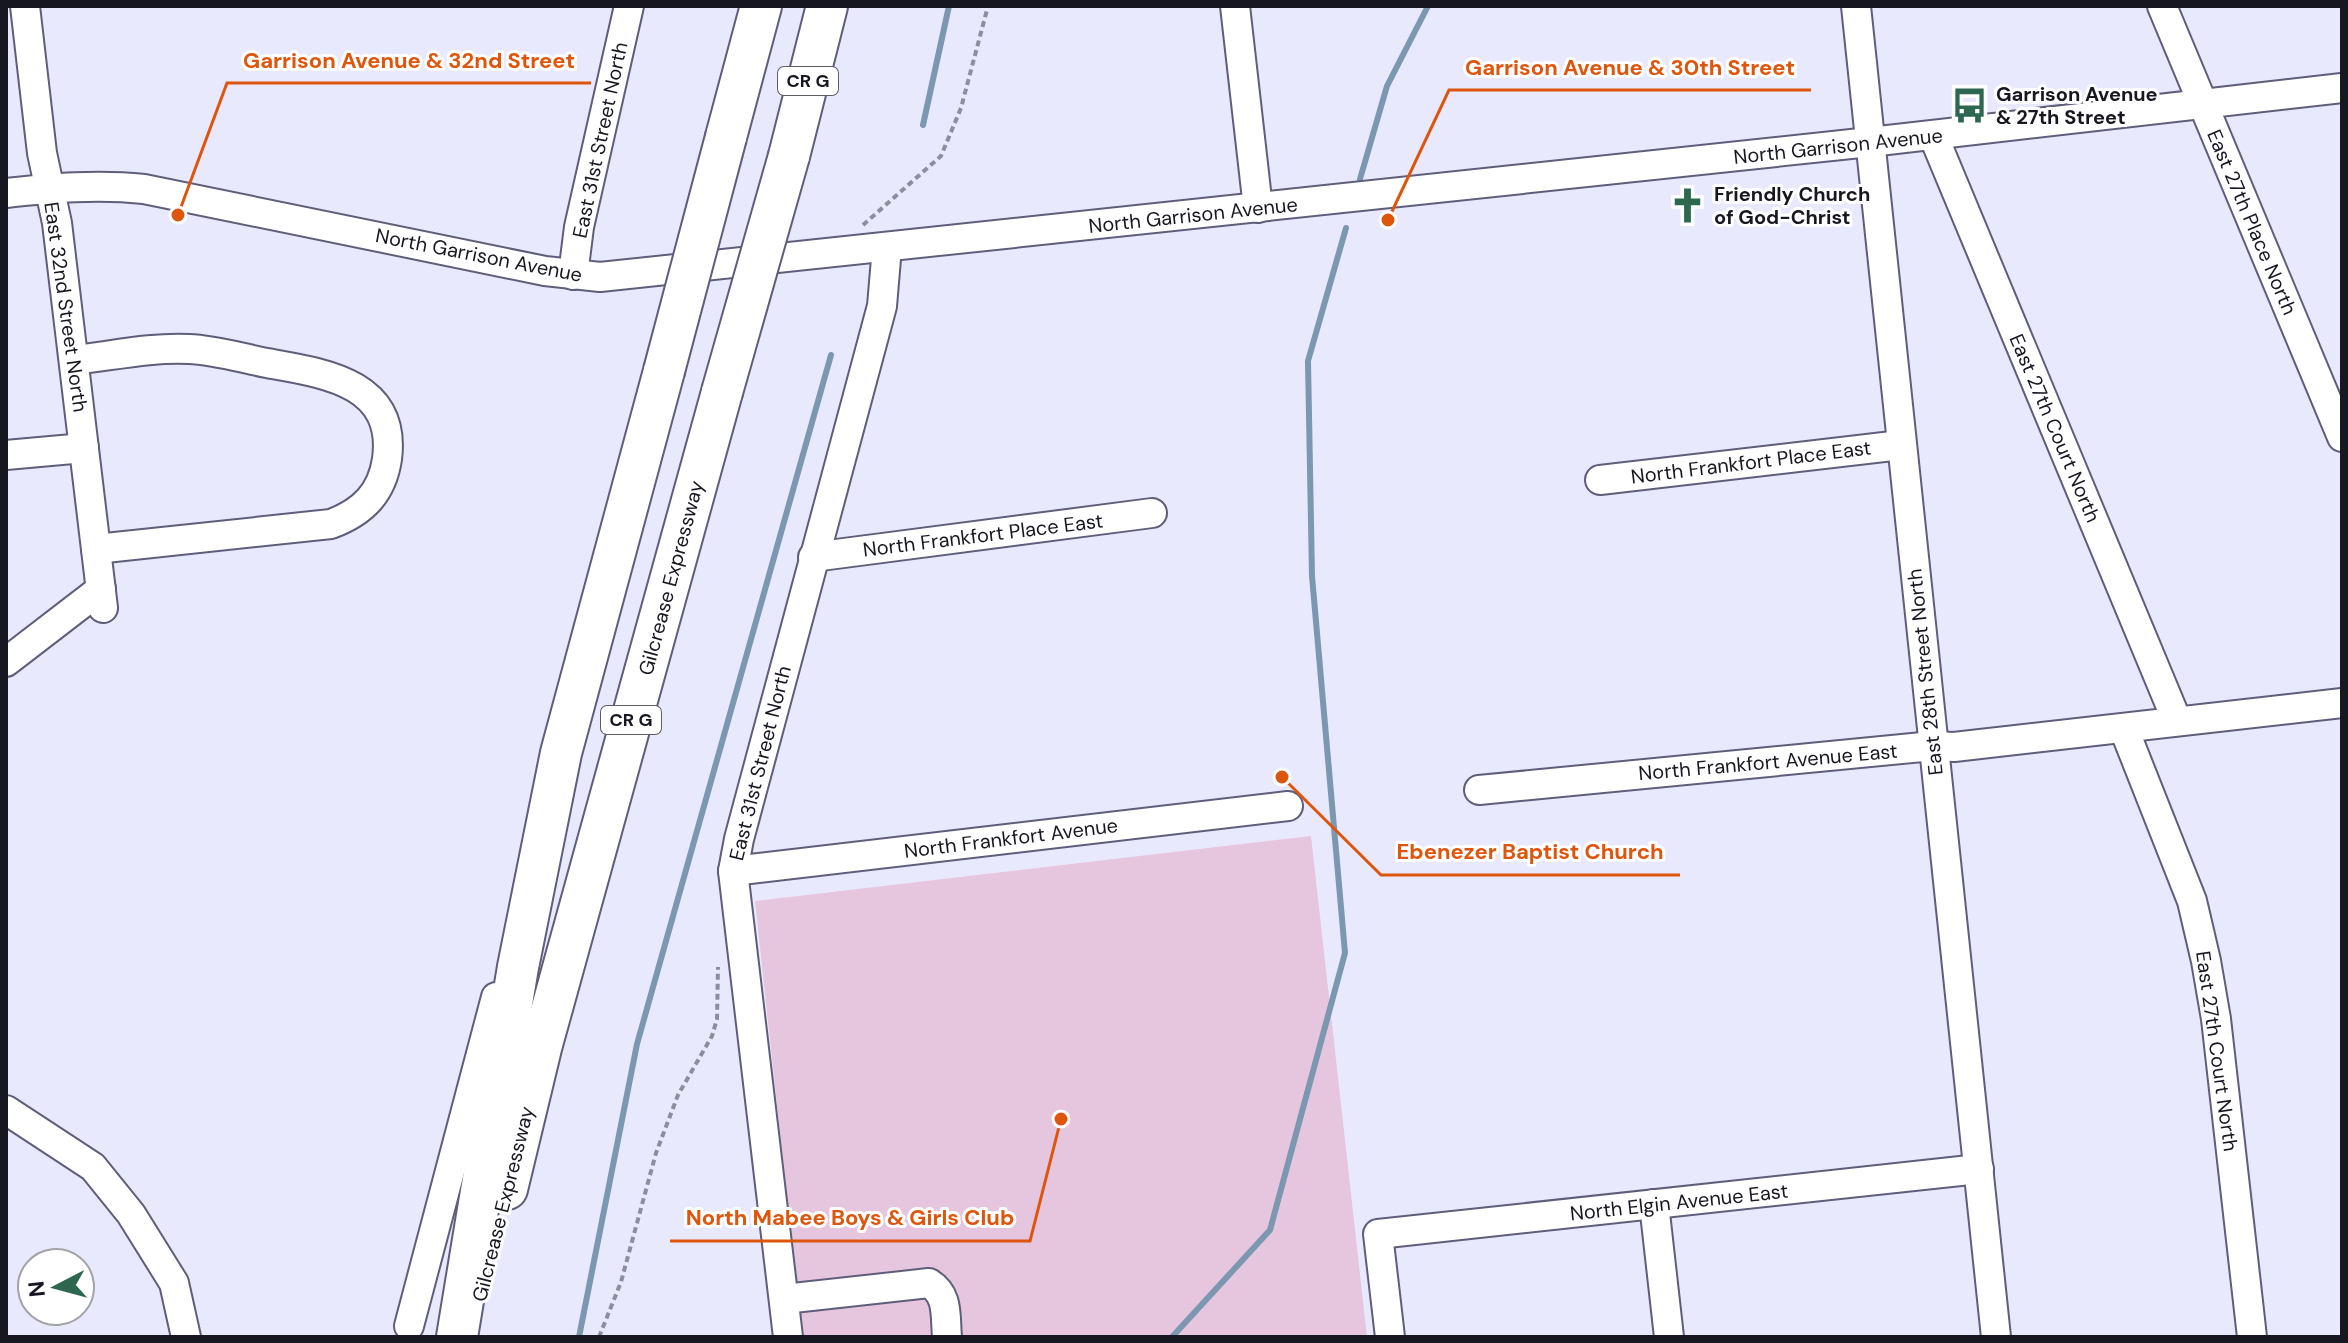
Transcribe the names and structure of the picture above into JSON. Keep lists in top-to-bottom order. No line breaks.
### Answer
{"streets":{"highway":["CR G","Gilcrease Expressway"],"street":["East 31st Street North","North Garrison Avenue","East 27th Place North","East 32nd Street North","East 27th Court North","North Frankfort Place East","East 28th Street North","North Frankfort Avenue East","North Frankfort Avenue","North Elgin Avenue East"]},"crossings":[["East 31st Street North","North Garrison Avenue"],["East 31st Street North","North Frankfort Place East"],["East 31st Street North","North Frankfort Avenue"],["North Garrison Avenue","East 27th Place North"],["North Garrison Avenue","East 32nd Street North"],["North Garrison Avenue","East 27th Court North"],["North Garrison Avenue","East 28th Street North"],["East 27th Court North","North Frankfort Avenue East"],["North Frankfort Place East","East 28th Street North"],["East 28th Street North","North Frankfort Avenue East"],["East 28th Street North","North Elgin Avenue East"]],"places":{"bus stop":["Garrison Avenue & 27th Street"],"church":["Friendly Church of God-Christ"],"other":["Garrison Avenue & 32nd Street","Garrison Avenue & 30th Street","Ebenezer Baptist Church","North Mabee Boys & Girls Club"]},"north":"left"}
